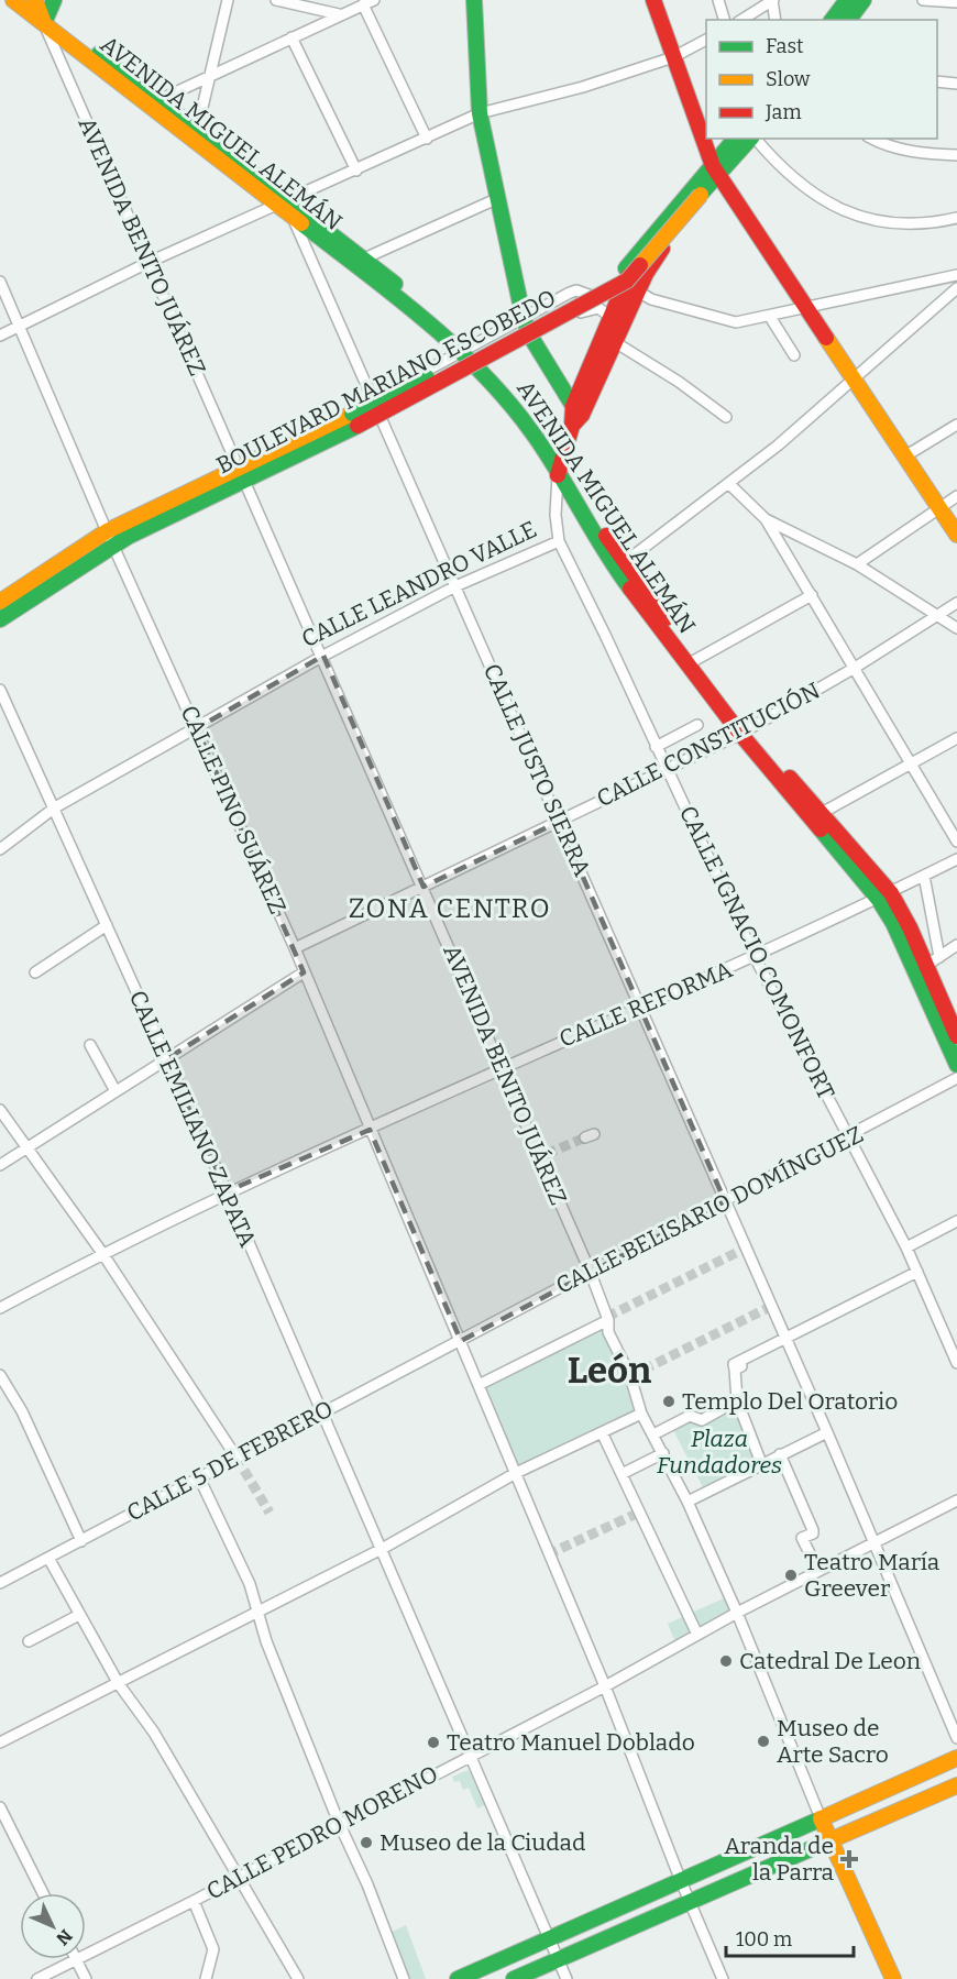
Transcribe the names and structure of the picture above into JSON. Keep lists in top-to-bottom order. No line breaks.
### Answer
{"streets":{"main road":["AVENIDA MIGUEL ALEMÁN","BOULEVARD MARIANO ESCOBEDO","CALLE LEANDRO VALLE"],"street":["AVENIDA BENITO JUÁREZ","CALLE CONSTITUCIÓN","CALLE JUSTO SIERRA","CALLE PINO SUÁREZ","CALLE IGNACIO COMONFORT","CALLE REFORMA","CALLE EMILIANO ZAPATA","CALLE BELISARIO DOMÍNGUEZ","CALLE 5 DE FEBRERO","CALLE PEDRO MORENO"]},"crossings":[["AVENIDA MIGUEL ALEMÁN","AVENIDA BENITO JUÁREZ"],["AVENIDA MIGUEL ALEMÁN","CALLE LEANDRO VALLE"],["AVENIDA MIGUEL ALEMÁN","CALLE CONSTITUCIÓN"],["AVENIDA MIGUEL ALEMÁN","CALLE JUSTO SIERRA"],["AVENIDA MIGUEL ALEMÁN","CALLE REFORMA"],["AVENIDA BENITO JUÁREZ","BOULEVARD MARIANO ESCOBEDO"],["AVENIDA BENITO JUÁREZ","CALLE LEANDRO VALLE"],["AVENIDA BENITO JUÁREZ","CALLE CONSTITUCIÓN"],["AVENIDA BENITO JUÁREZ","CALLE REFORMA"],["AVENIDA BENITO JUÁREZ","CALLE BELISARIO DOMÍNGUEZ"],["AVENIDA BENITO JUÁREZ","CALLE PEDRO MORENO"],["BOULEVARD MARIANO ESCOBEDO","CALLE LEANDRO VALLE"],["BOULEVARD MARIANO ESCOBEDO","CALLE PINO SUÁREZ"],["CALLE LEANDRO VALLE","CALLE JUSTO SIERRA"],["CALLE LEANDRO VALLE","CALLE PINO SUÁREZ"],["CALLE LEANDRO VALLE","CALLE IGNACIO COMONFORT"],["CALLE LEANDRO VALLE","CALLE EMILIANO ZAPATA"],["CALLE CONSTITUCIÓN","CALLE JUSTO SIERRA"],["CALLE CONSTITUCIÓN","CALLE PINO SUÁREZ"],["CALLE CONSTITUCIÓN","CALLE IGNACIO COMONFORT"],["CALLE JUSTO SIERRA","CALLE REFORMA"],["CALLE JUSTO SIERRA","CALLE BELISARIO DOMÍNGUEZ"],["CALLE JUSTO SIERRA","CALLE PEDRO MORENO"],["CALLE PINO SUÁREZ","CALLE REFORMA"],["CALLE PINO SUÁREZ","CALLE BELISARIO DOMÍNGUEZ"],["CALLE PINO SUÁREZ","CALLE 5 DE FEBRERO"],["CALLE PINO SUÁREZ","CALLE PEDRO MORENO"],["CALLE IGNACIO COMONFORT","CALLE REFORMA"],["CALLE IGNACIO COMONFORT","CALLE BELISARIO DOMÍNGUEZ"],["CALLE REFORMA","CALLE EMILIANO ZAPATA"],["CALLE EMILIANO ZAPATA","CALLE 5 DE FEBRERO"],["CALLE EMILIANO ZAPATA","CALLE PEDRO MORENO"],["CALLE BELISARIO DOMÍNGUEZ","CALLE 5 DE FEBRERO"]],"districts":["ZONA CENTRO","León"],"parks":["Plaza Fundadores"],"places":{"other":["Templo Del Oratorio","Teatro María Greever","Catedral De Leon","Museo de Arte Sacro","Teatro Manuel Doblado","Museo de la Ciudad"],"health":["Aranda de la Parra"]},"legend":["Fast","Slow","Jam"],"scale_bar":"100 m","north":"bottom right"}
